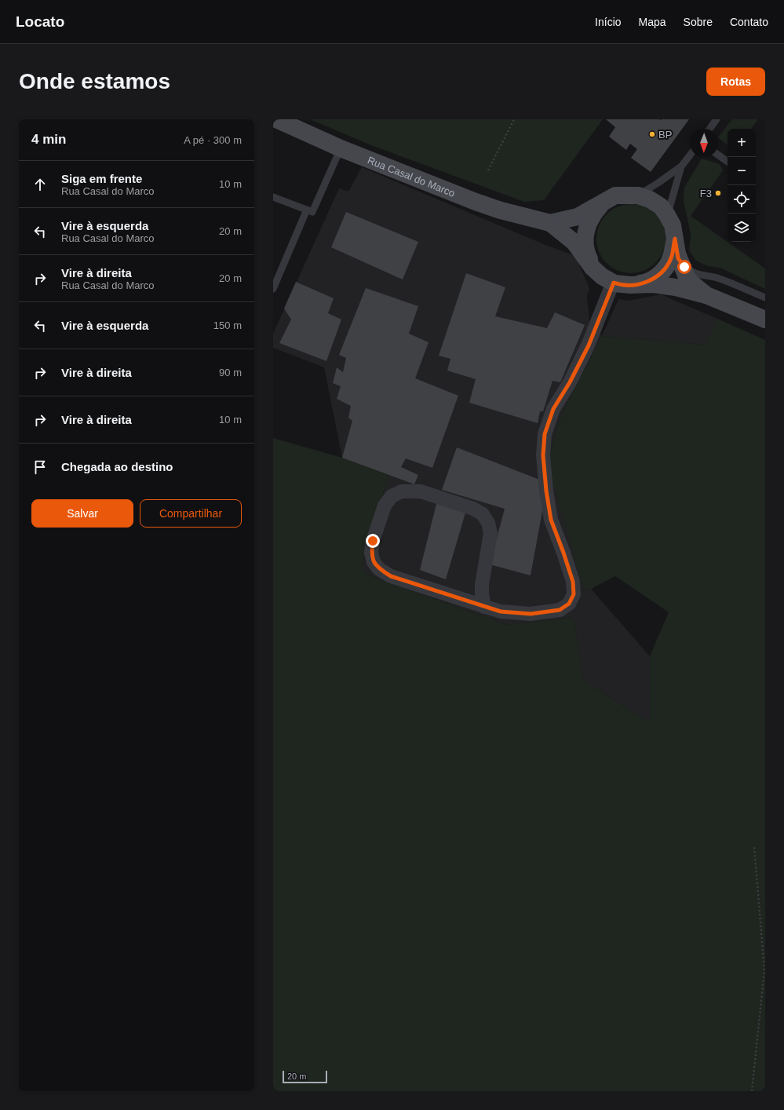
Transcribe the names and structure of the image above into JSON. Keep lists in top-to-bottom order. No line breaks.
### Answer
{"streets":{"main road":["Rua Casal do Marco"]},"places":["BP","F3"],"scale_bar":"20 m","north":"bottom","page":{"header":"Locato","nav":["Início","Mapa","Sobre","Contato"],"buttons":["Rotas",["Salvar","Compartilhar"]],"title":"Onde estamos","heading":["4 min","A pé · 300 m"],"map_buttons":["+","−"],"list":[["Siga em frente","Rua Casal do Marco","10 m"],["Vire à esquerda","Rua Casal do Marco","20 m"],["Vire à direita","Rua Casal do Marco","20 m"],["Vire à esquerda","150 m"],["Vire à direita","90 m"],["Vire à direita","10 m"],"Chegada ao destino"],"scale":"20 m"}}
